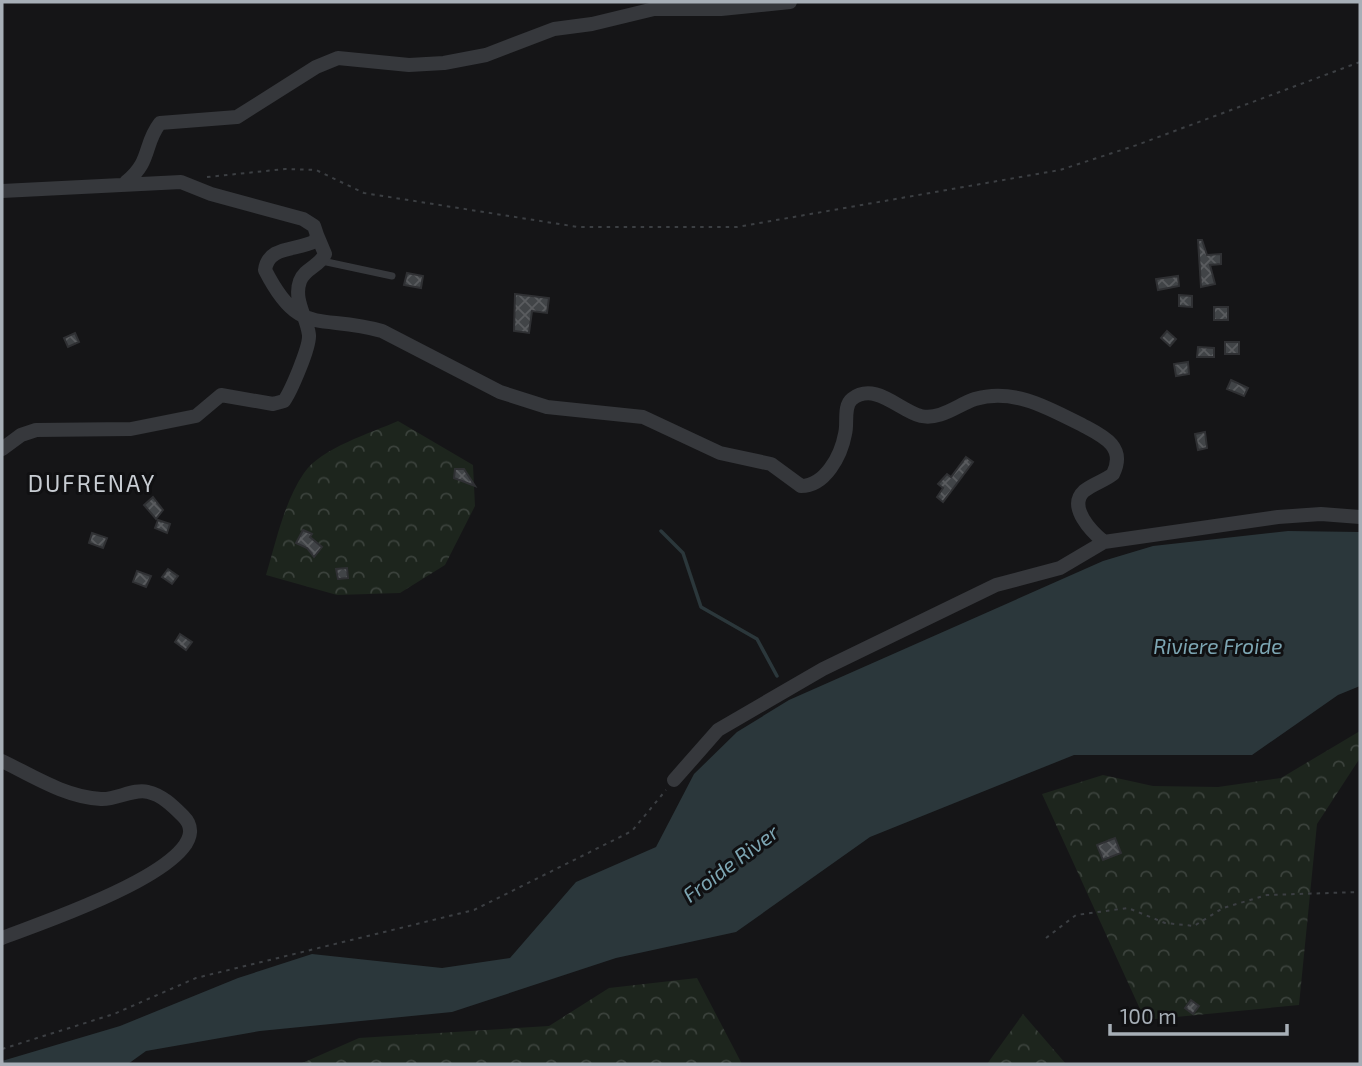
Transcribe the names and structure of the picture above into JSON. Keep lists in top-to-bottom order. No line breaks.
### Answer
{"districts":["DUFRENAY"],"water":["Riviere Froide","Froide River"],"scale_bar":"100 m"}
